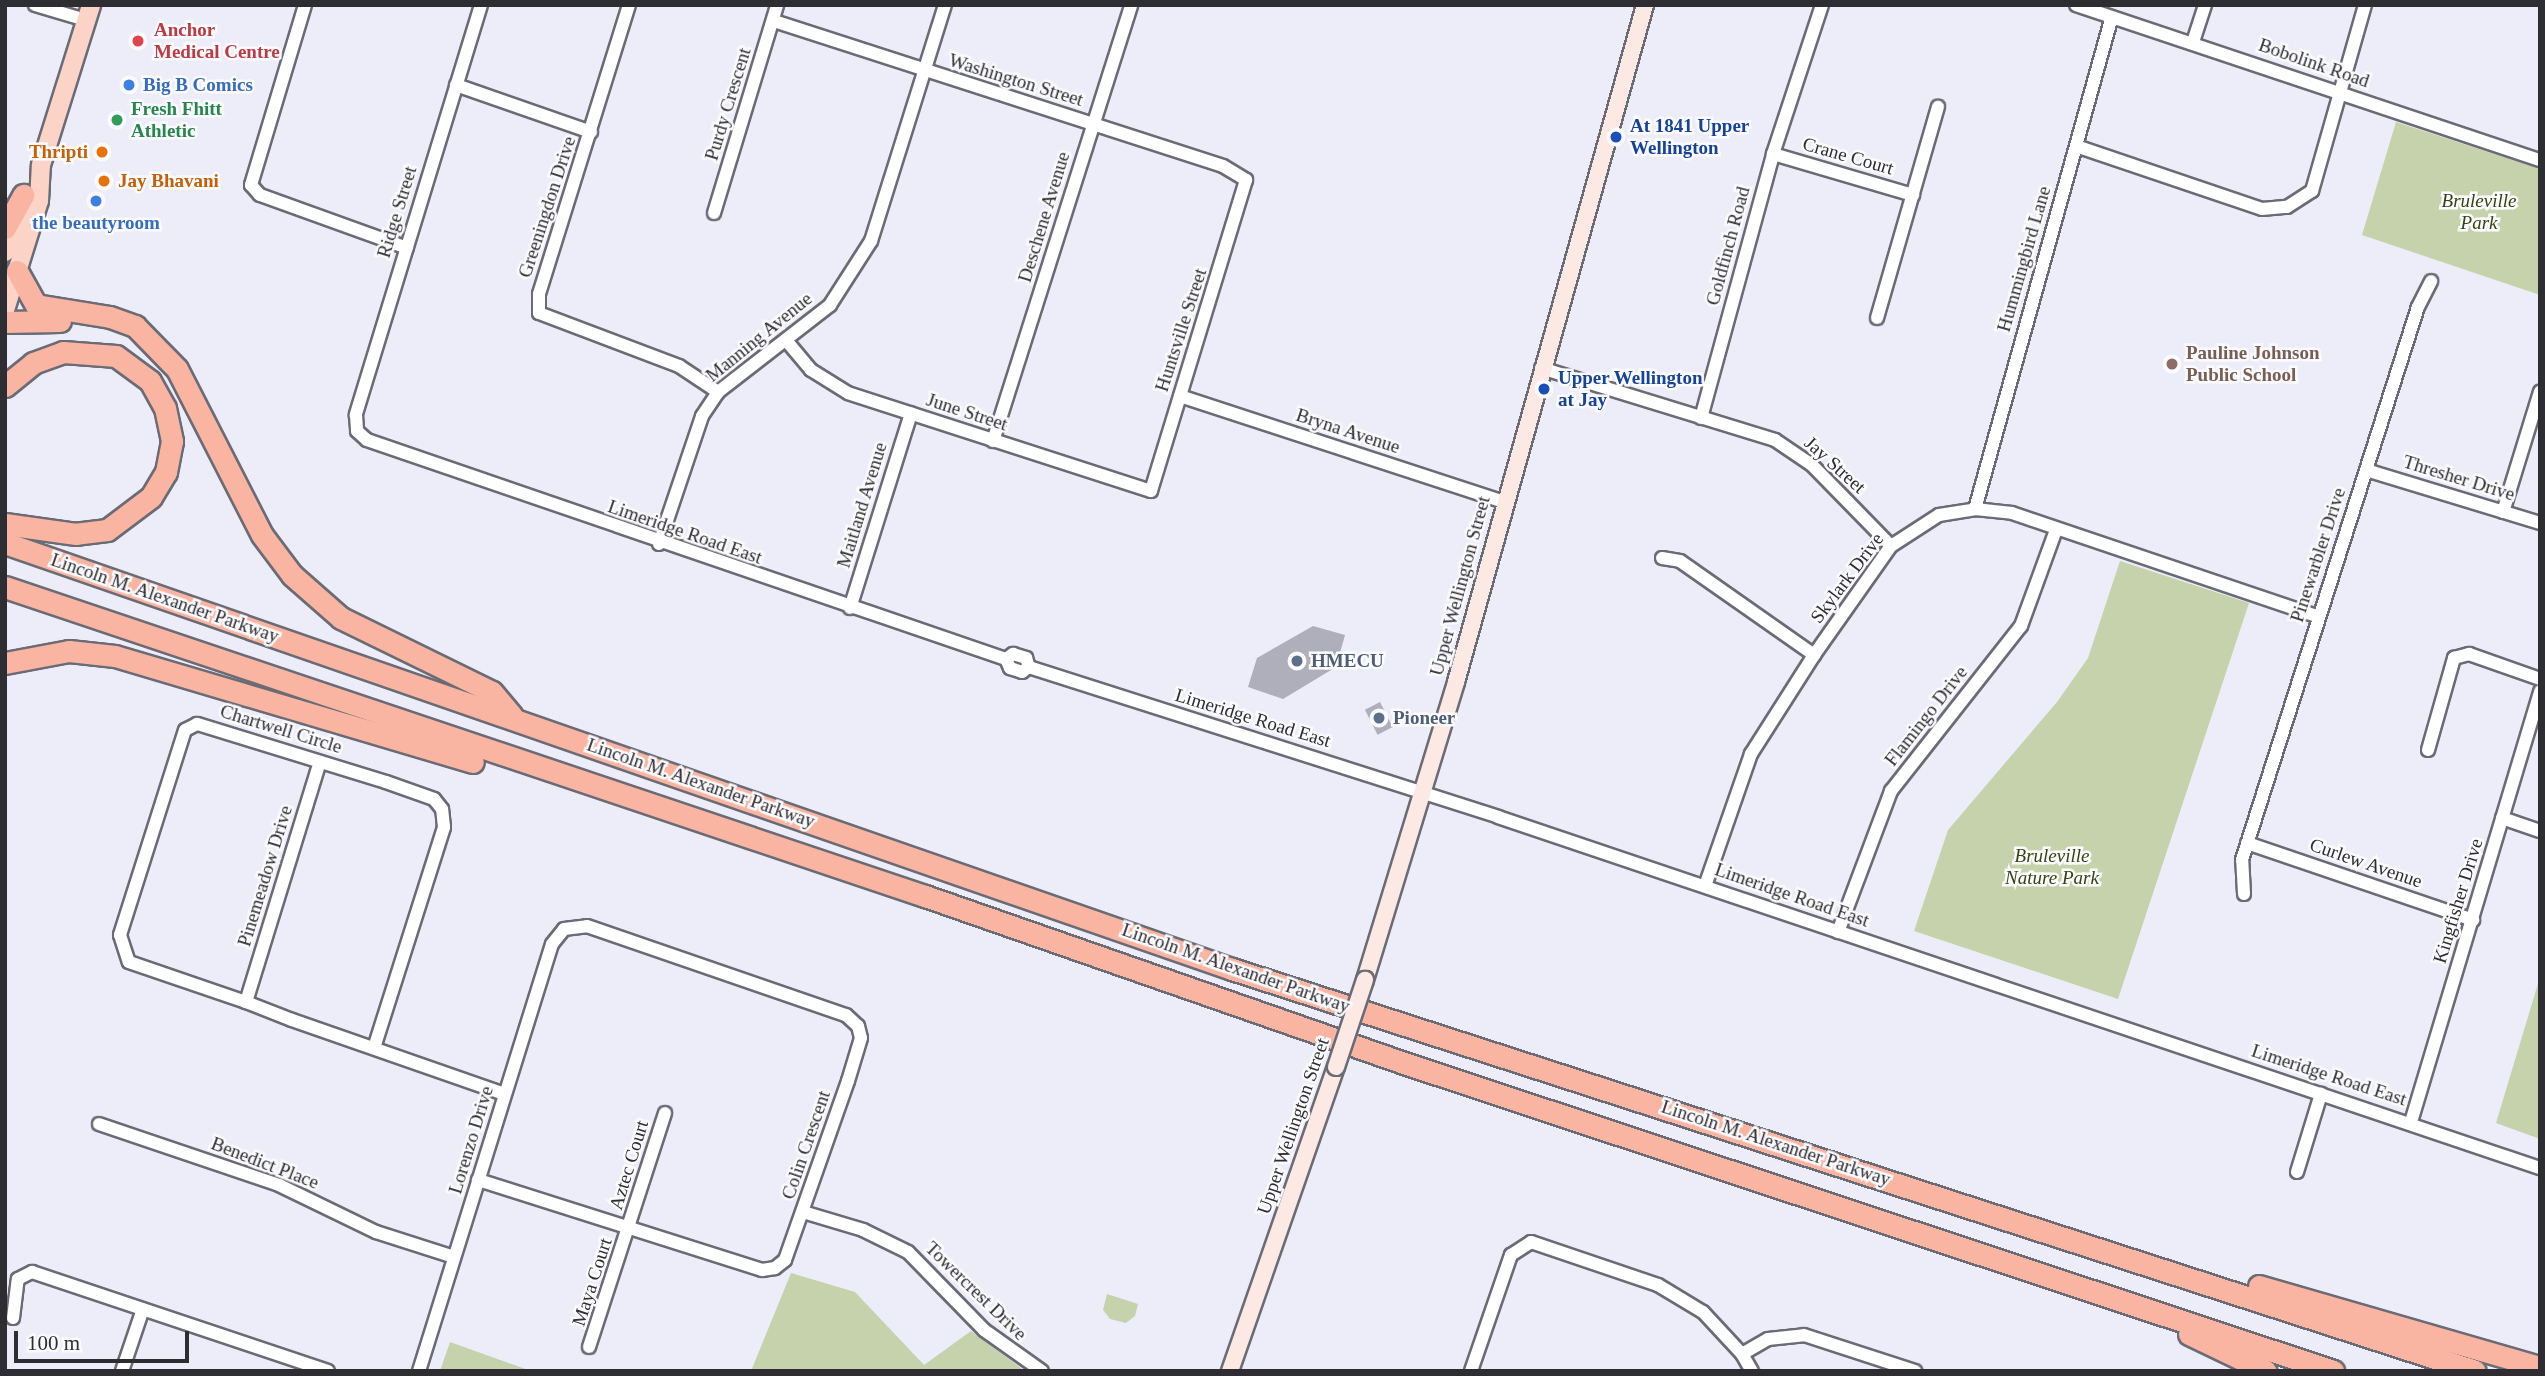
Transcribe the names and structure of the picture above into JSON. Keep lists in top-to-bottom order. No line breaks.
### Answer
{"streets":{"highway":["Lincoln M. Alexander Parkway"],"main road":["Upper Wellington Street"],"street":["Bobolink Road","Washington Street","Purdy Crescent","Crane Court","Greeningdon Drive","Ridge Street","Deschene Avenue","Goldfinch Road","Hummingbird Lane","Huntsville Street","Manning Avenue","June Street","Bryna Avenue","Jay Street","Thresher Drive","Maitland Avenue","Limeridge Road East","Pinewarbler Drive","Skylark Drive","Flamingo Drive","Chartwell Circle","Curlew Avenue","Pinemeadow Drive","Kingfisher Drive","Lorenzo Drive","Colin Crescent","Benedict Place","Aztec Court","Maya Court","Towercrest Drive"]},"crossings":[["Bobolink Road","Hummingbird Lane"],["Washington Street","Purdy Crescent"],["Washington Street","Deschene Avenue"],["Washington Street","Huntsville Street"],["Washington Street","Manning Avenue"],["Crane Court","Goldfinch Road"],["Greeningdon Drive","Manning Avenue"],["Ridge Street","Limeridge Road East"],["Deschene Avenue","June Street"],["Goldfinch Road","Jay Street"],["Hummingbird Lane","Skylark Drive"],["Huntsville Street","June Street"],["Huntsville Street","Bryna Avenue"],["Manning Avenue","June Street"],["Manning Avenue","Limeridge Road East"],["June Street","Maitland Avenue"],["Bryna Avenue","Upper Wellington Street"],["Jay Street","Skylark Drive"],["Jay Street","Upper Wellington Street"],["Thresher Drive","Pinewarbler Drive"],["Maitland Avenue","Limeridge Road East"],["Limeridge Road East","Skylark Drive"],["Limeridge Road East","Upper Wellington Street"],["Limeridge Road East","Flamingo Drive"],["Limeridge Road East","Kingfisher Drive"],["Pinewarbler Drive","Skylark Drive"],["Pinewarbler Drive","Curlew Avenue"],["Skylark Drive","Flamingo Drive"],["Chartwell Circle","Pinemeadow Drive"],["Chartwell Circle","Lorenzo Drive"],["Curlew Avenue","Kingfisher Drive"],["Lorenzo Drive","Colin Crescent"],["Lorenzo Drive","Benedict Place"],["Colin Crescent","Aztec Court"],["Colin Crescent","Maya Court"],["Colin Crescent","Towercrest Drive"],["Aztec Court","Maya Court"]],"parks":["Bruleville Park","Bruleville Nature Park"],"places":["Anchor Medical Centre","Big B Comics","Fresh Fhitt Athletic","At 1841 Upper Wellington","Thripti","Jay Bhavani","the beautyroom","Pauline Johnson Public School","Upper Wellington at Jay","HMECU","Pioneer"],"scale_bar":"100 m"}
